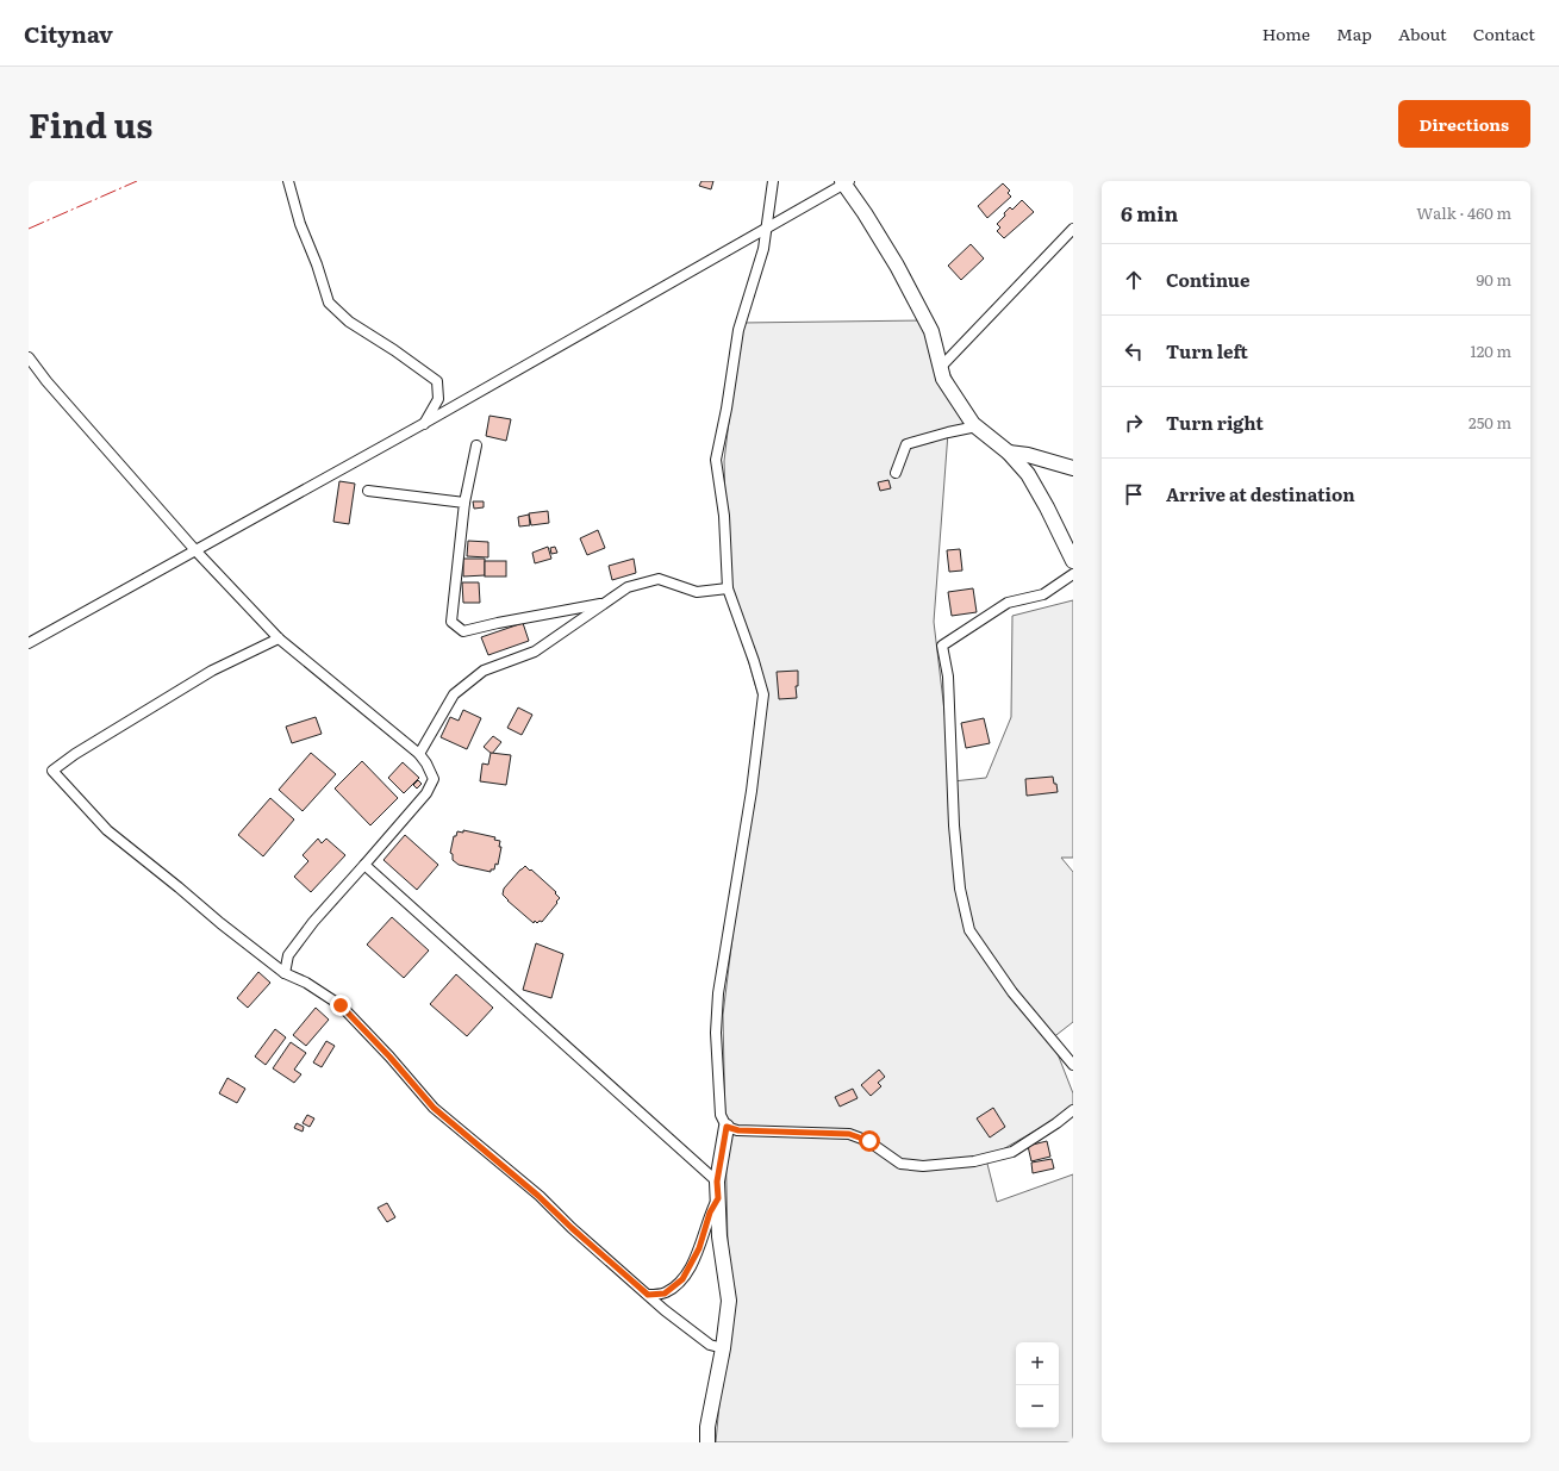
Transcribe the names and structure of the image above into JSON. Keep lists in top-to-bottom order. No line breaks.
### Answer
{"page":{"header":"Citynav","nav":["Home","Map","About","Contact"],"title":"Find us","buttons":"Directions","heading":["6 min","Walk · 460 m"],"list":[["Continue","90 m"],["Turn left","120 m"],["Turn right","250 m"],"Arrive at destination"],"map_buttons":["+","−"]}}
